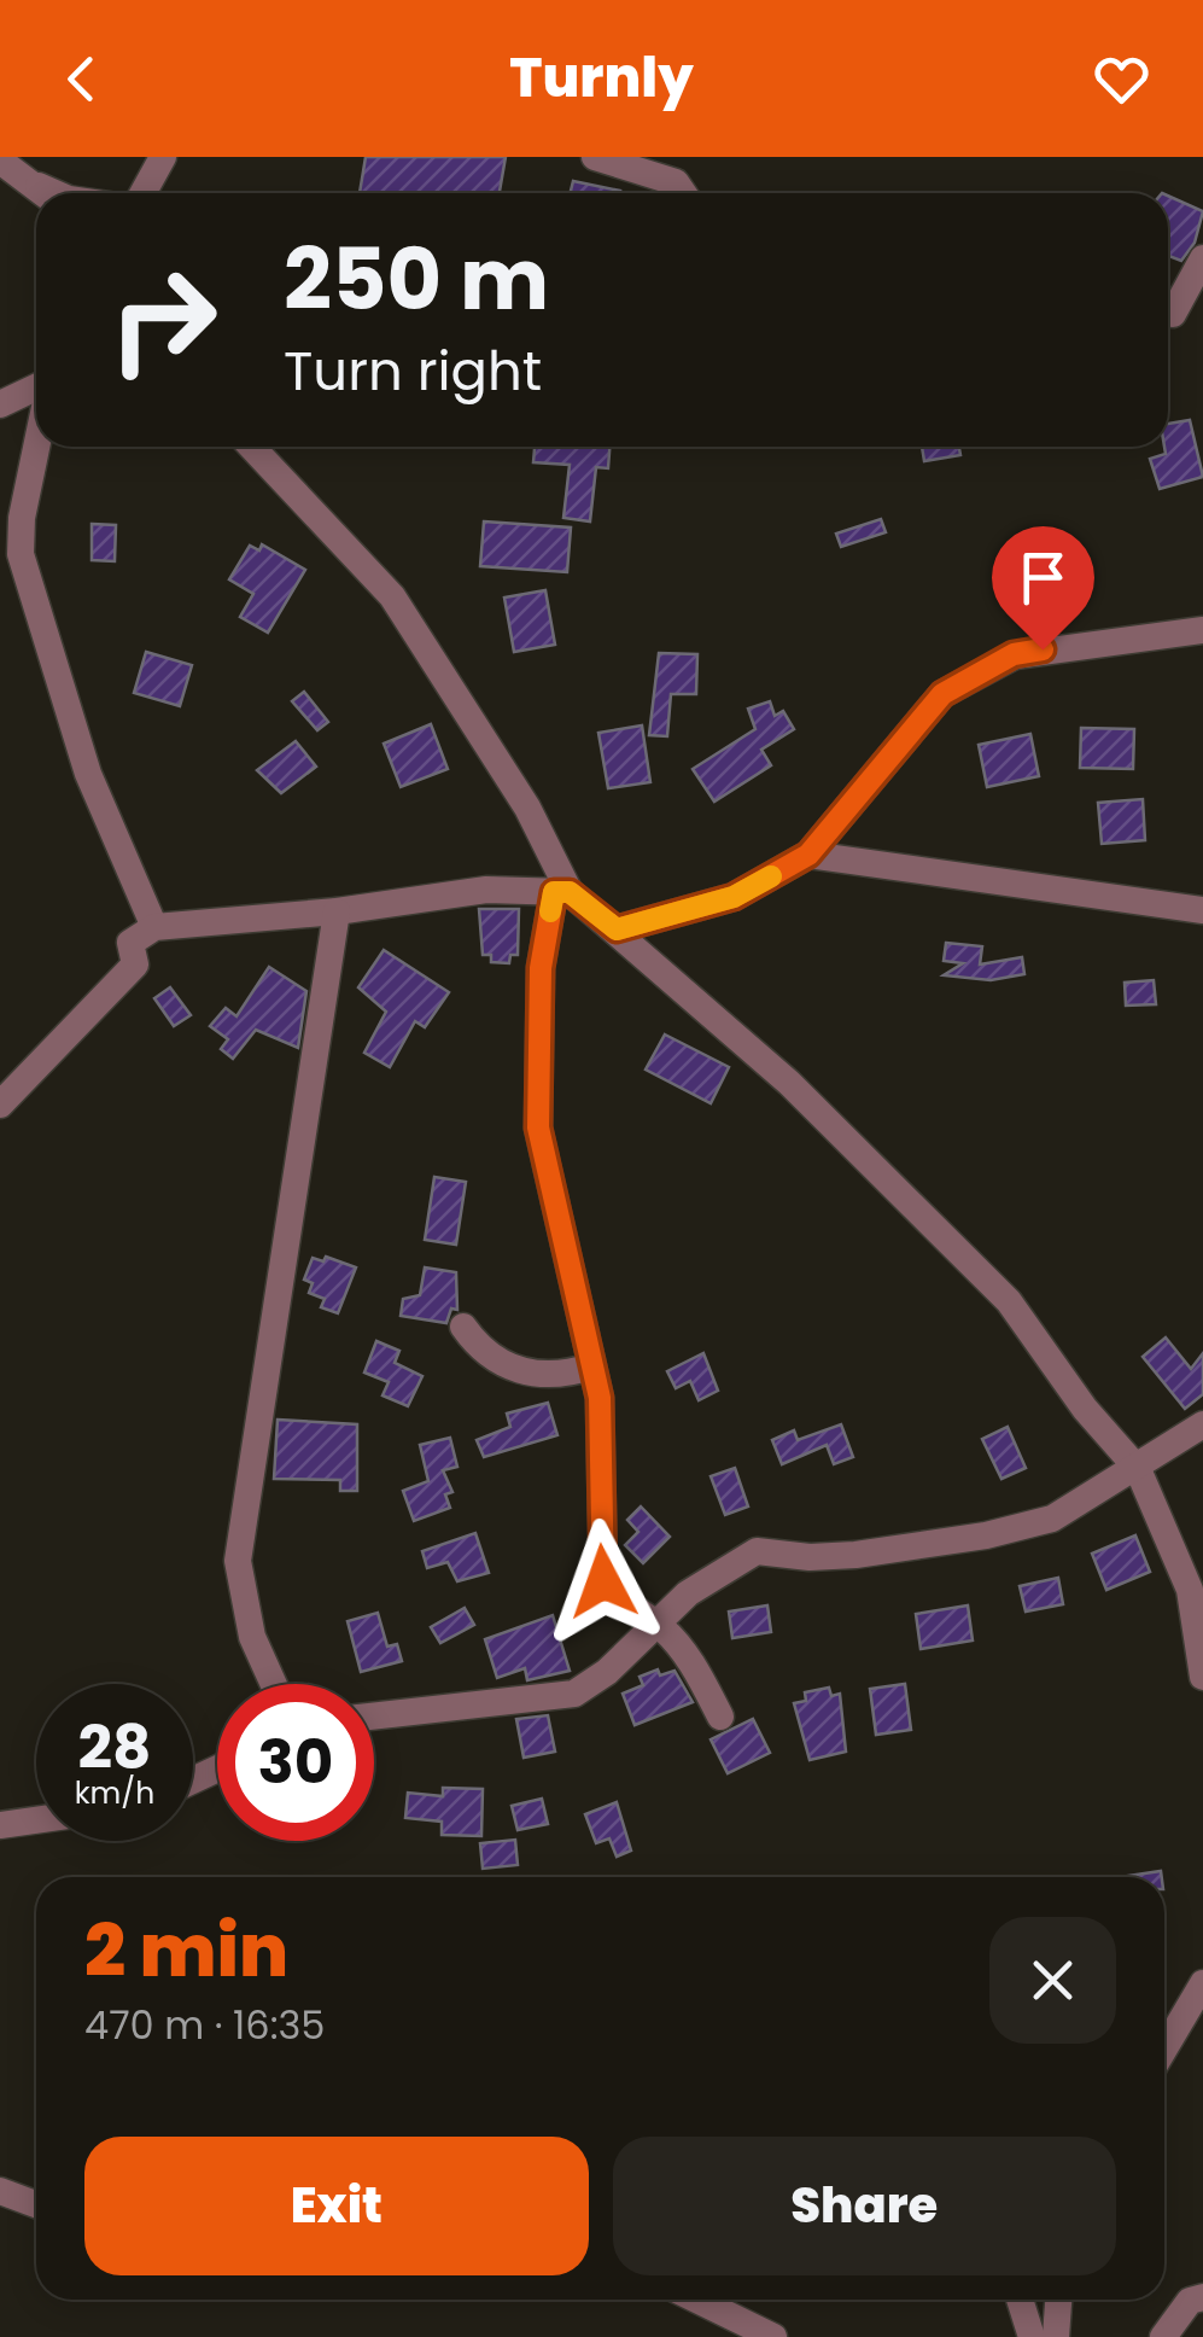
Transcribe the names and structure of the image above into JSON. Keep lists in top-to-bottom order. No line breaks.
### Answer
{"page":{"header":"Turnly","turn":["250 m","Turn right"],"speed":"28 km/h","limit":"30","heading":["2 min","470 m · 16:35"],"buttons":["Exit","Share"]}}
